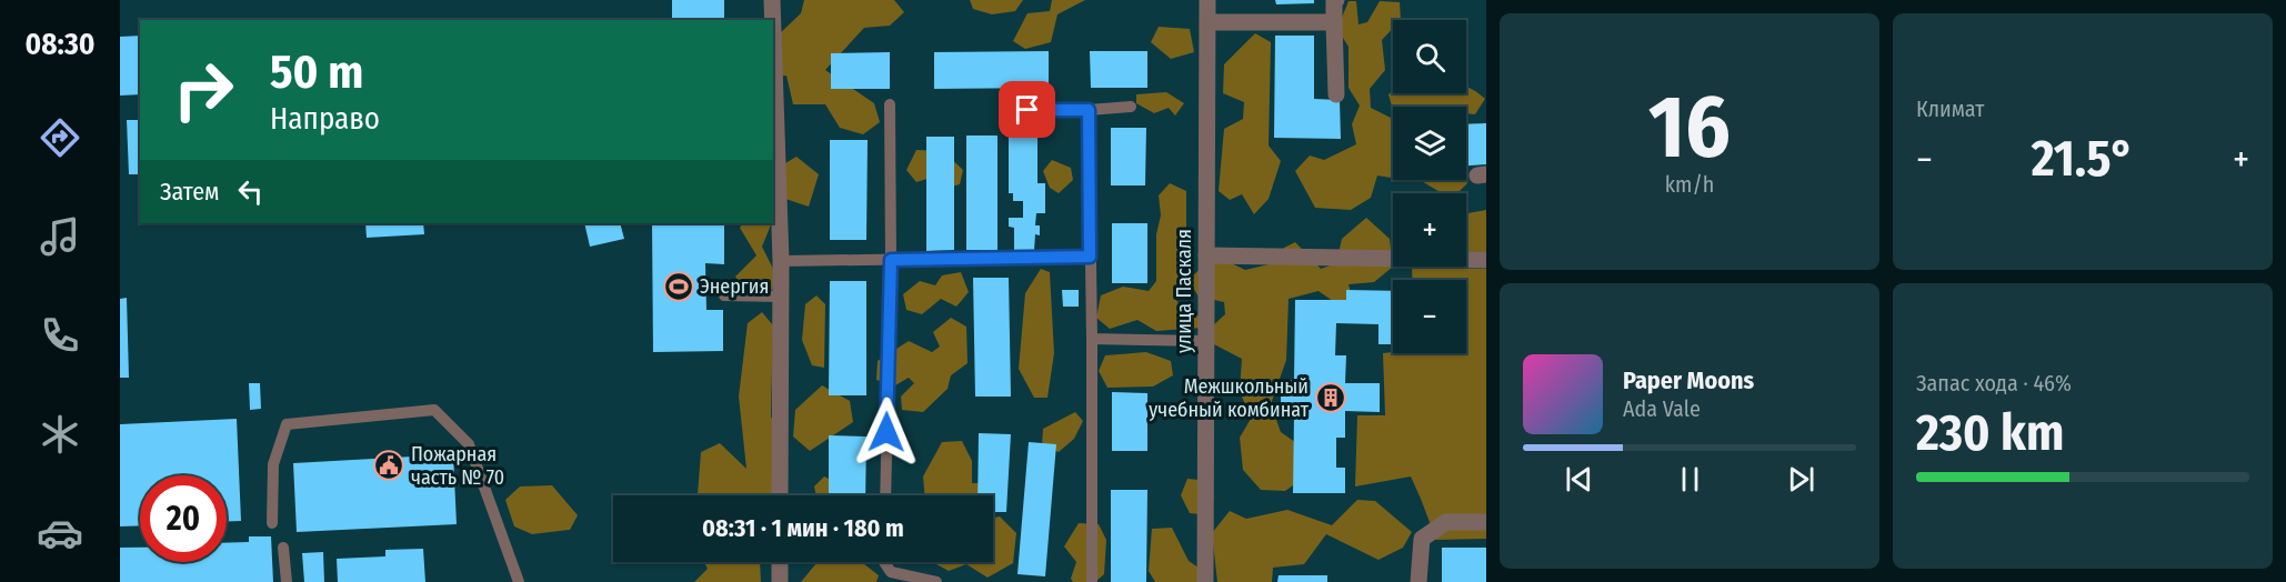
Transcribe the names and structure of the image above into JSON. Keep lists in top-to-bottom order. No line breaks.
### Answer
{"streets":{"street":["улица Паскаля"]},"places":{"sports":["Энергия"],"building":["Межшкольный учебный комбинат"],"public building":["Пожарная часть № 70"]},"page":{"tabs":"08:30","tile":[["16","km/h"],"Климат",["Запас хода · 46%","230 km"]],"map_buttons":["+","−"],"turn":["50 m","Направо"],"heat":["−","21.5°","+"],"then":"Затем","song":["Paper Moons","Ada Vale"],"limit":"20","trip":"08:31 · 1 мин · 180 m"}}
